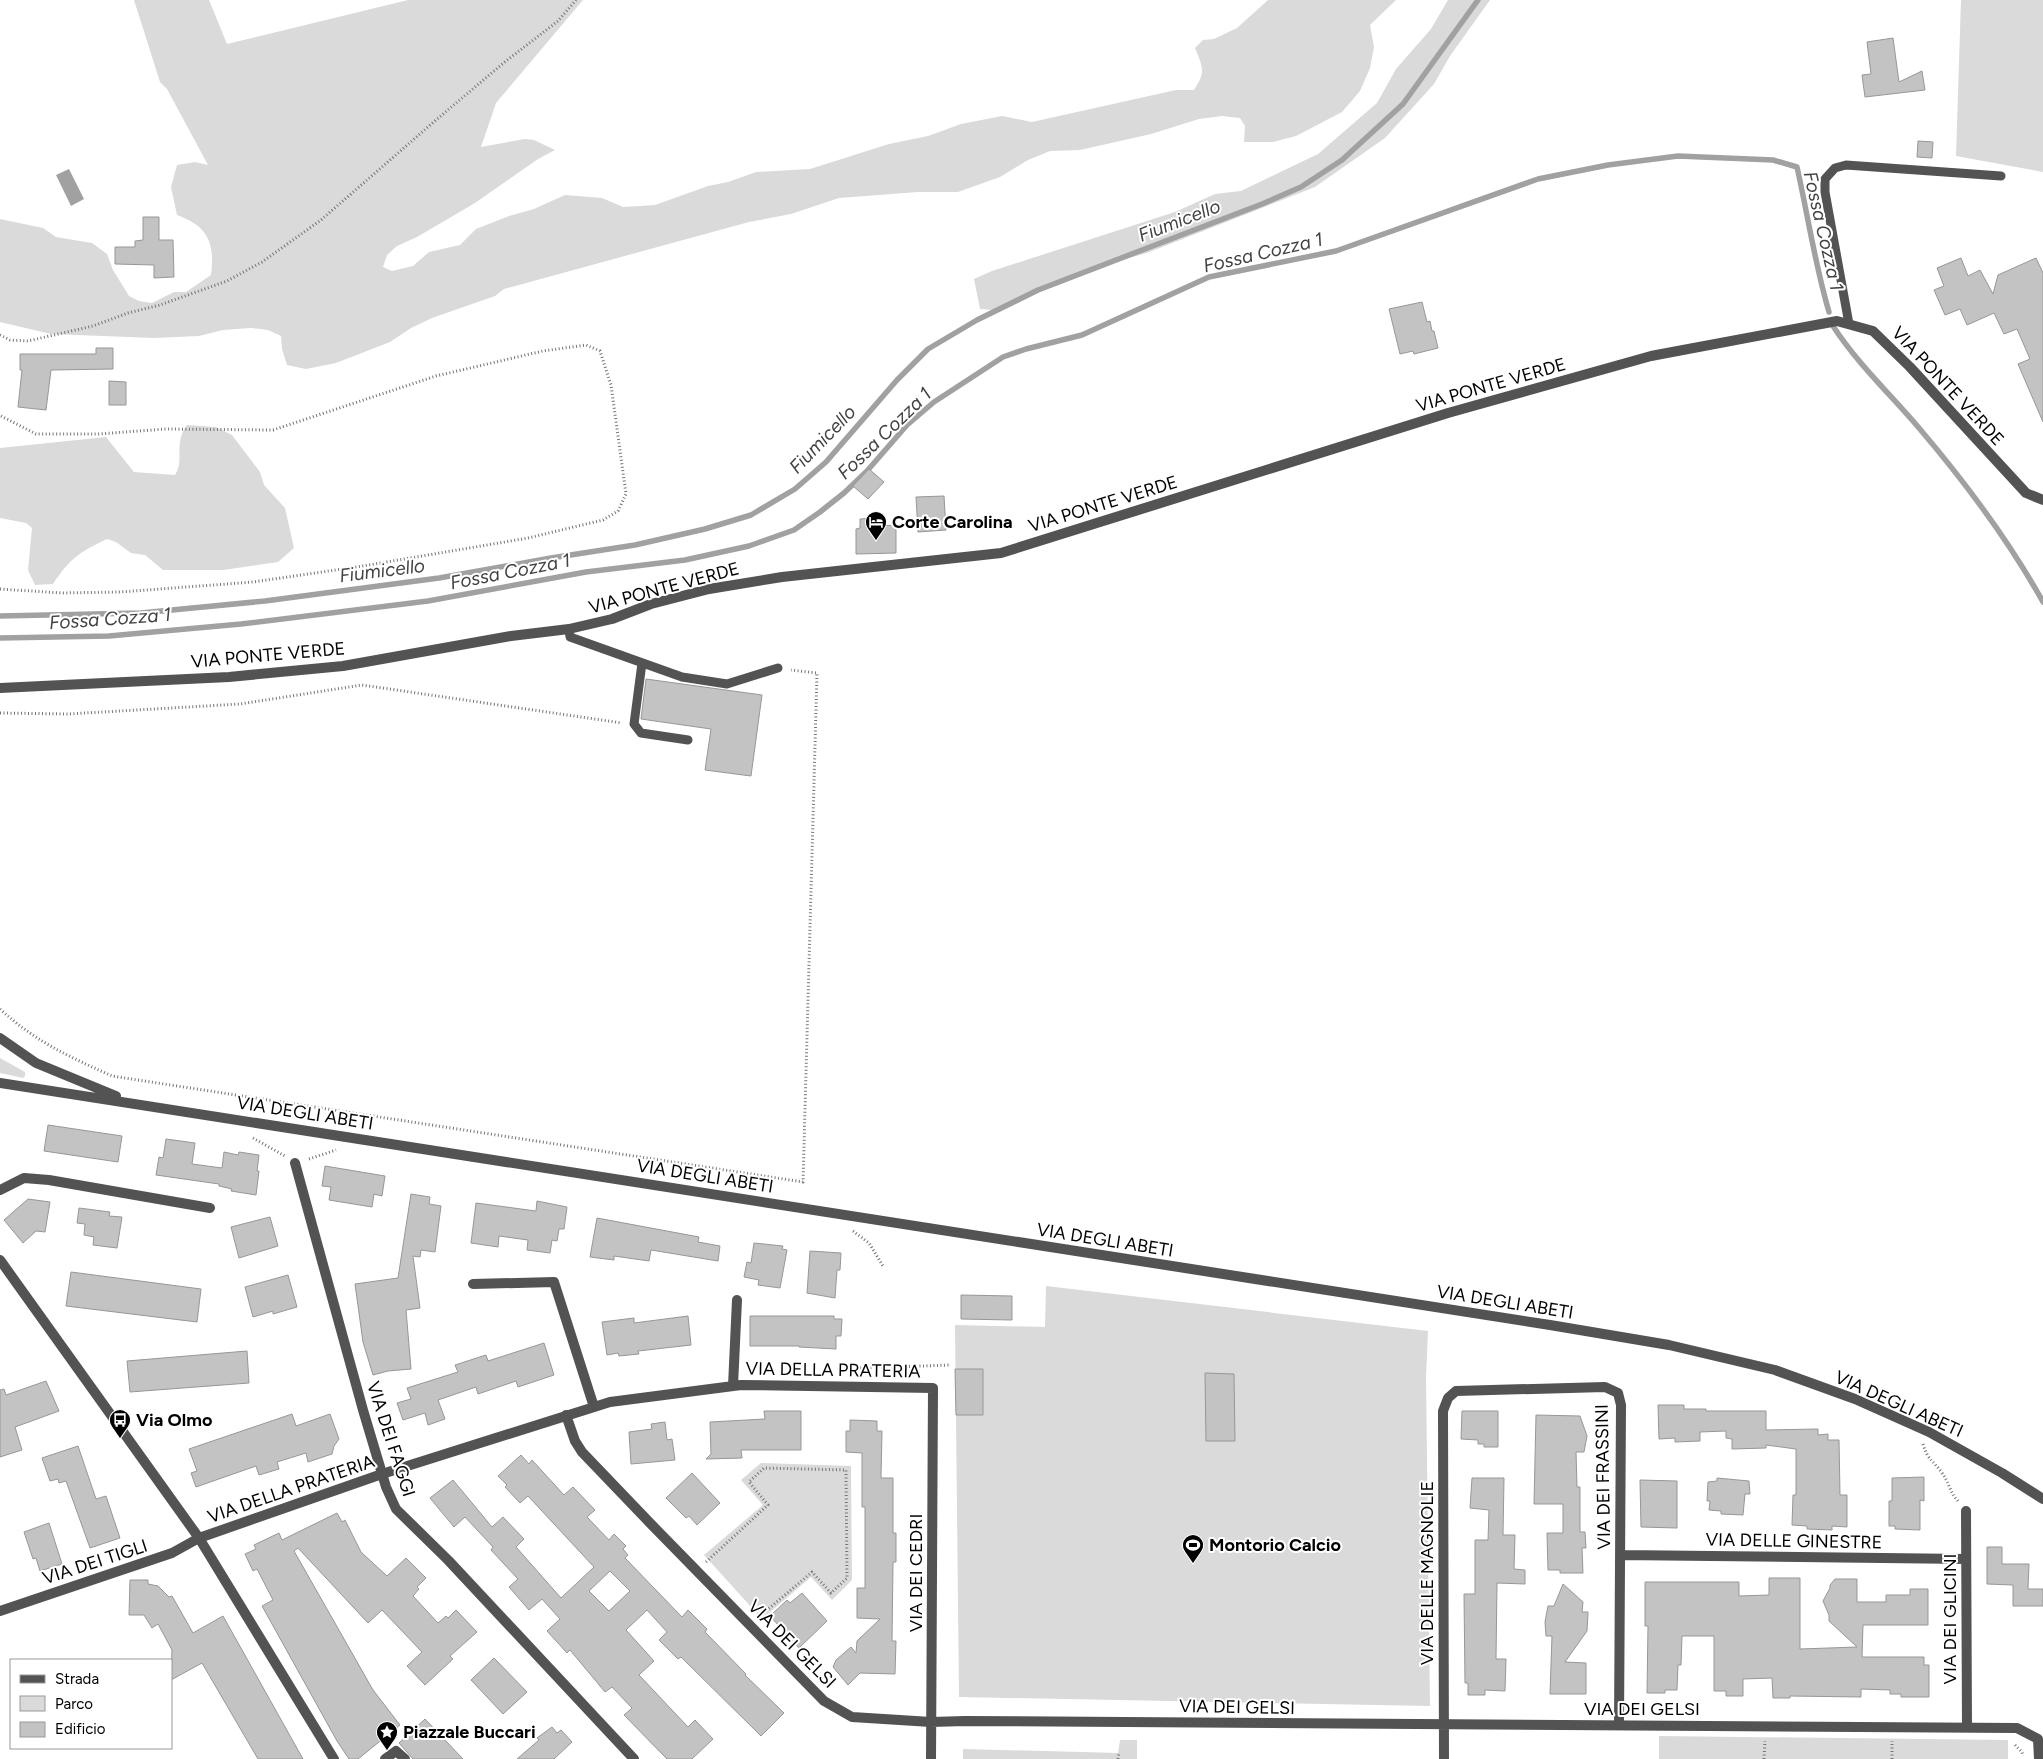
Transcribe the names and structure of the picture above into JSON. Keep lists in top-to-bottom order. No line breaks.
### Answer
{"streets":{"street":["VIA PONTE VERDE","VIA DEGLI ABETI","VIA DELLA PRATERIA","VIA DEI FAGGI","VIA DEI FRASSINI","VIA DELLE GINESTRE","VIA DEI TIGLI","VIA DEI CEDRI","VIA DELLE MAGNOLIE","VIA DEI GLICINI","VIA DEI GELSI"]},"crossings":[["VIA DELLA PRATERIA","VIA DEI FAGGI"],["VIA DELLA PRATERIA","VIA DEI TIGLI"],["VIA DELLA PRATERIA","VIA DEI CEDRI"],["VIA DELLA PRATERIA","VIA DEI GELSI"],["VIA DEI FRASSINI","VIA DELLE GINESTRE"],["VIA DEI FRASSINI","VIA DELLE MAGNOLIE"],["VIA DEI FRASSINI","VIA DEI GELSI"],["VIA DELLE GINESTRE","VIA DEI GLICINI"],["VIA DEI CEDRI","VIA DEI GELSI"],["VIA DELLE MAGNOLIE","VIA DEI GELSI"],["VIA DEI GLICINI","VIA DEI GELSI"]],"water":["Fiumicello","Fossa Cozza 1"],"places":{"hotel":["Corte Carolina"],"bus stop":["Via Olmo"],"sports":["Montorio Calcio"],"place":["Piazzale Buccari"]},"legend":["Strada","Parco","Edificio"]}
